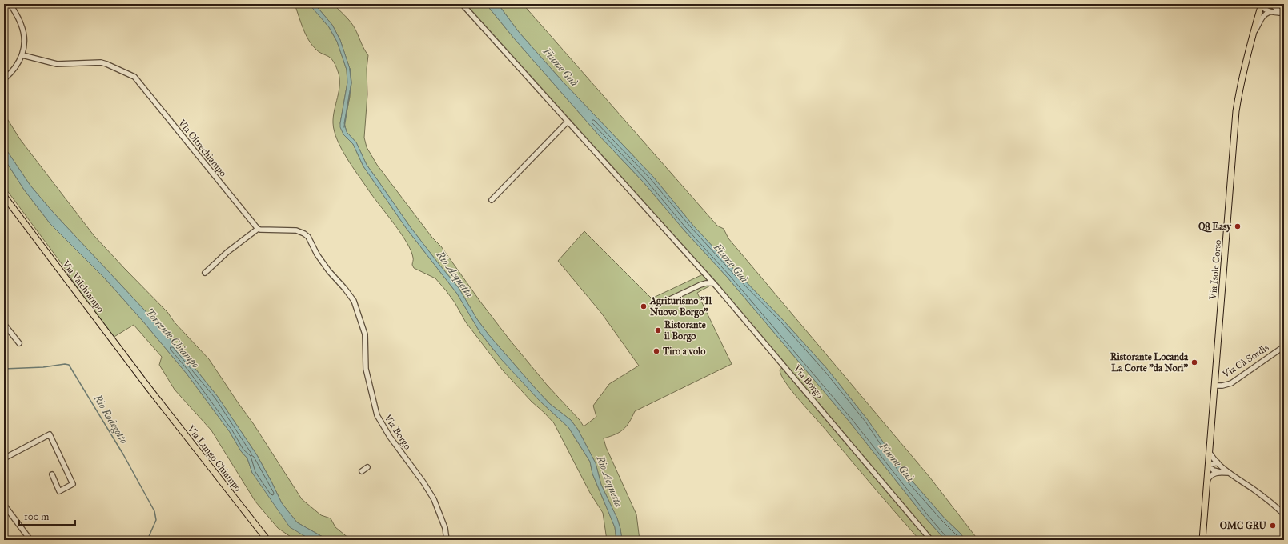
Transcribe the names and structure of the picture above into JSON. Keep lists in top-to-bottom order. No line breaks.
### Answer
{"streets":{"main road":["Via Isole Corso","Via Valchiampo","Via Lungo Chiampo"],"street":["Via Oltrechiampo","Via Cà Sordìs","Via Borgo"]},"crossings":[["Via Oltrechiampo","Via Borgo"],["Via Isole Corso","Via Cà Sordìs"],["Via Valchiampo","Via Lungo Chiampo"]],"water":["Fiume Guà","Rio Acquetta","Torrente Chiampo","Rio Rodegotto"],"places":["Q8 Easy","Agriturismo \"Il Nuovo Borgo\"","Ristorante il Borgo","Tiro a volo","Ristorante Locanda La Corte \"da Nori\"","OMC GRU"],"scale_bar":"100 m"}
